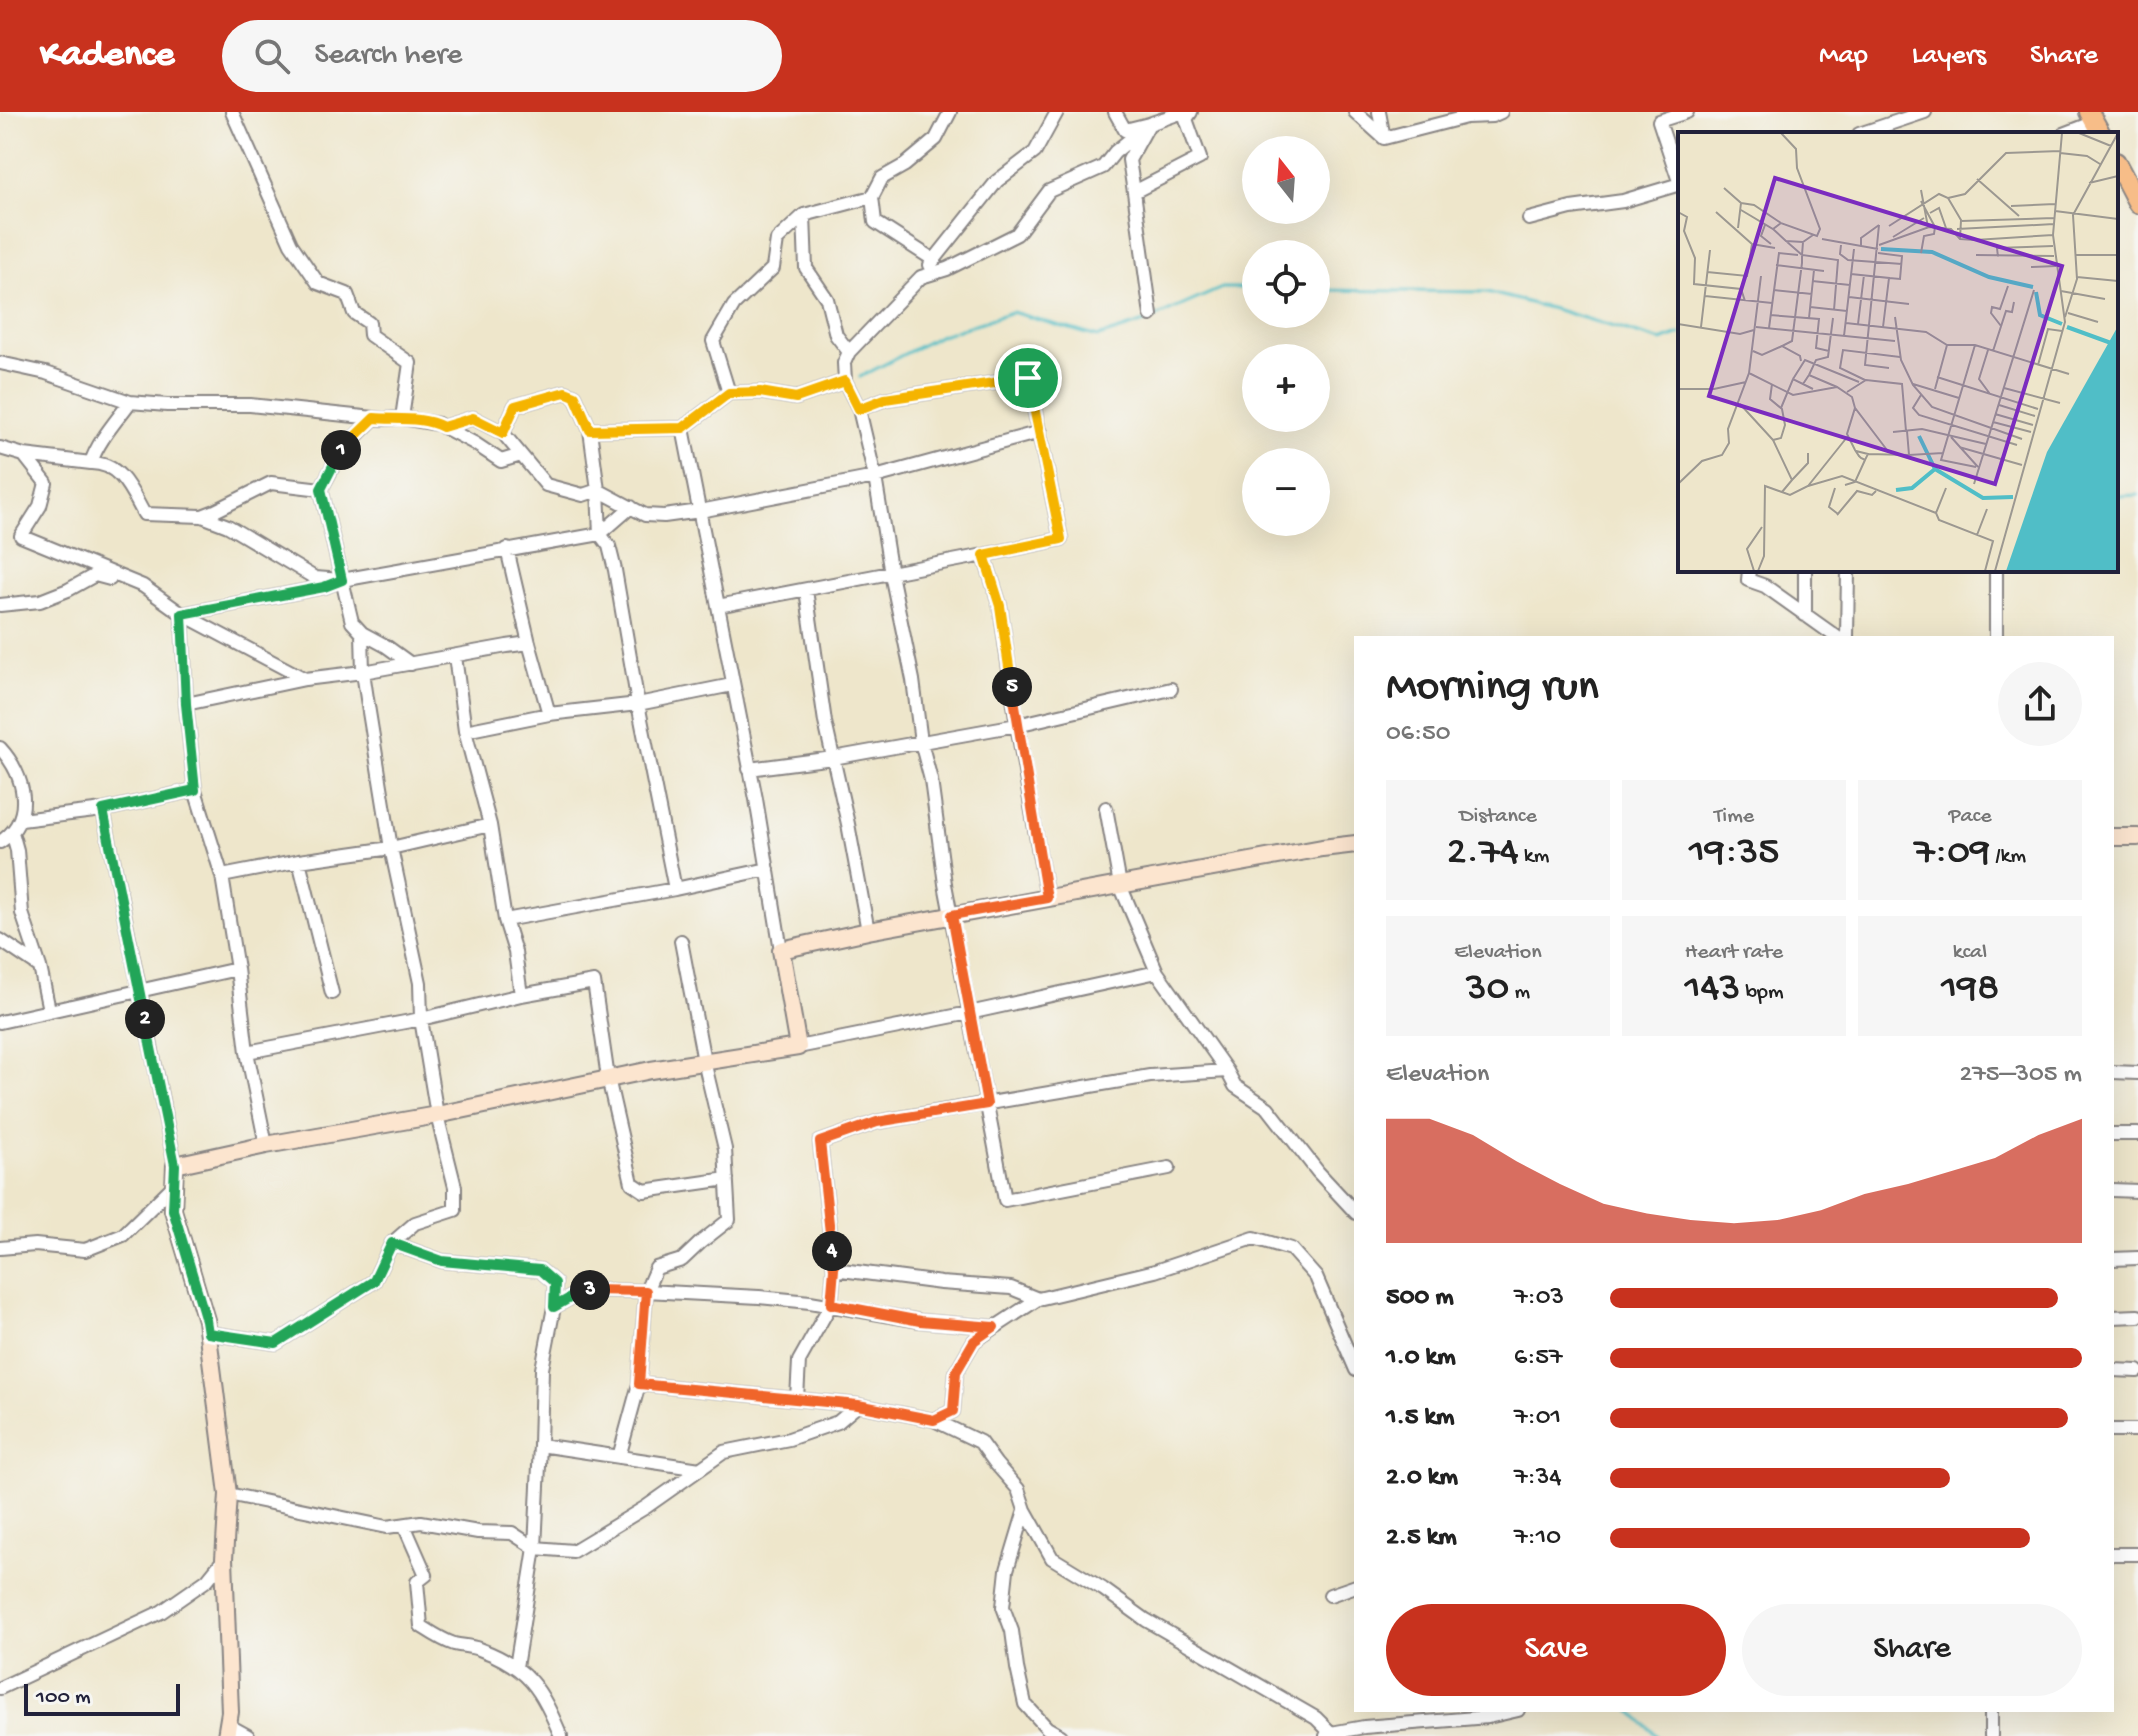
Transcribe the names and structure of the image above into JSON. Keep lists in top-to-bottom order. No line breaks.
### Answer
{"scale_bar":"100 m","north":"top","page":{"header":"Kadence","search":"Search here","nav":["Map","Layers","Share"],"map_buttons":["+","−"],"pins":["1","5","2","4","3"],"heading":["Morning run","06:50"],"stats":[["Distance","2.74 km"],["Time","19:35"],["Pace","7:09 /km"],["Elevation","30 m"],["Heart rate","143 bpm"],["kcal","198"]],"chart":["Elevation","275–305 m"],"list":[{"name":"500 m","note":"7:03"},{"name":"1.0 km","note":"6:57"},{"name":"1.5 km","note":"7:01"},{"name":"2.0 km","note":"7:34"},{"name":"2.5 km","note":"7:10"}],"buttons":["Save","Share"],"scale":"100 m"}}
